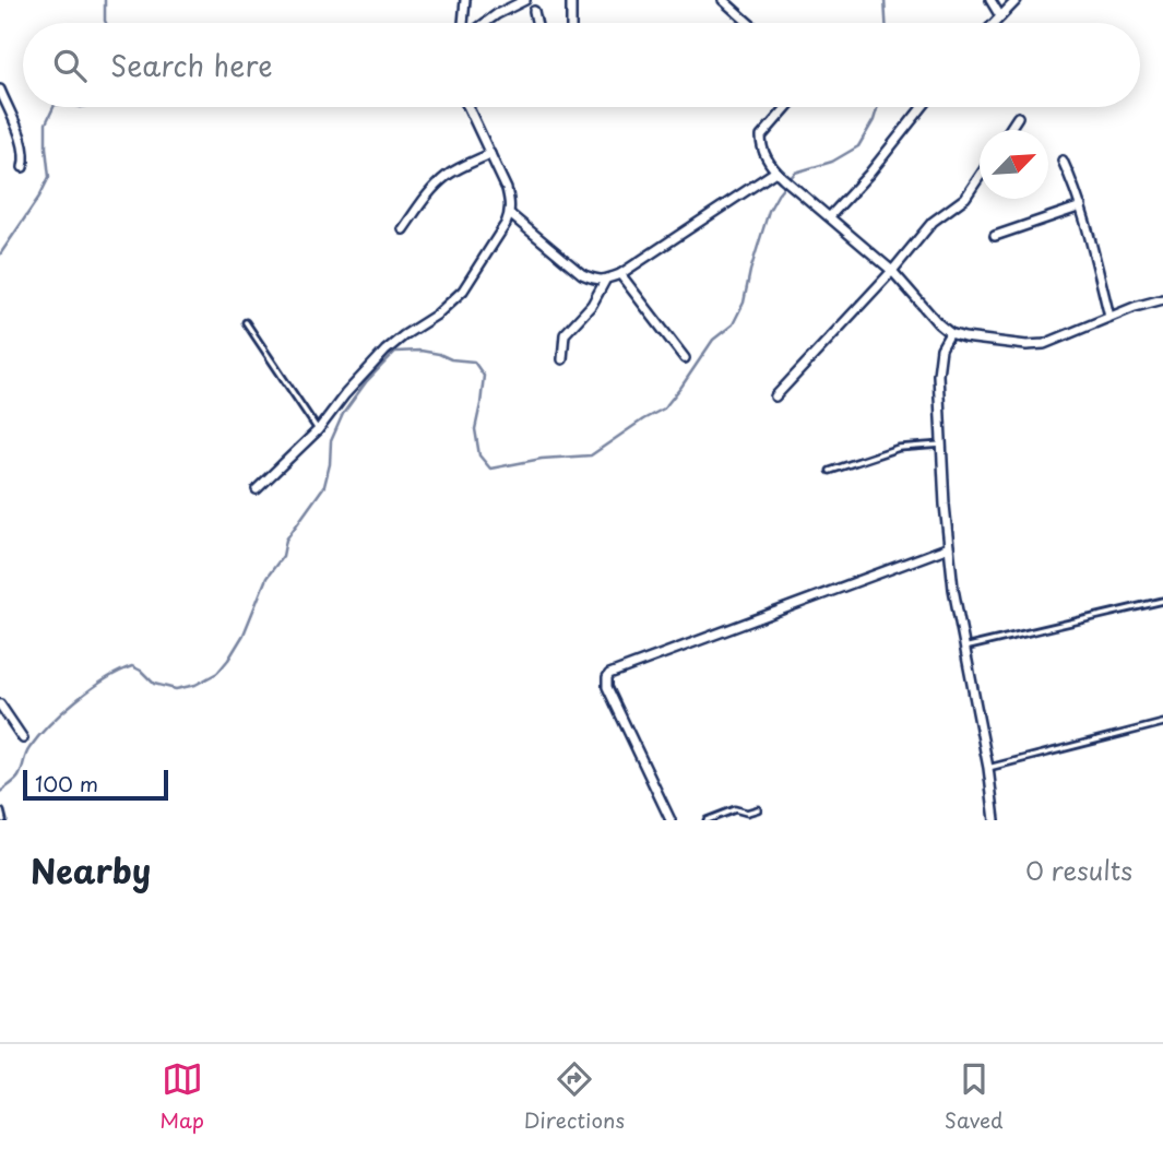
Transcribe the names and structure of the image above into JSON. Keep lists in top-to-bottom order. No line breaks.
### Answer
{"scale_bar":"100 m","north":"top right","page":{"search":"Search here","scale":"100 m","heading":["Nearby","0 results"],"nav":["Map","Directions","Saved"]}}
